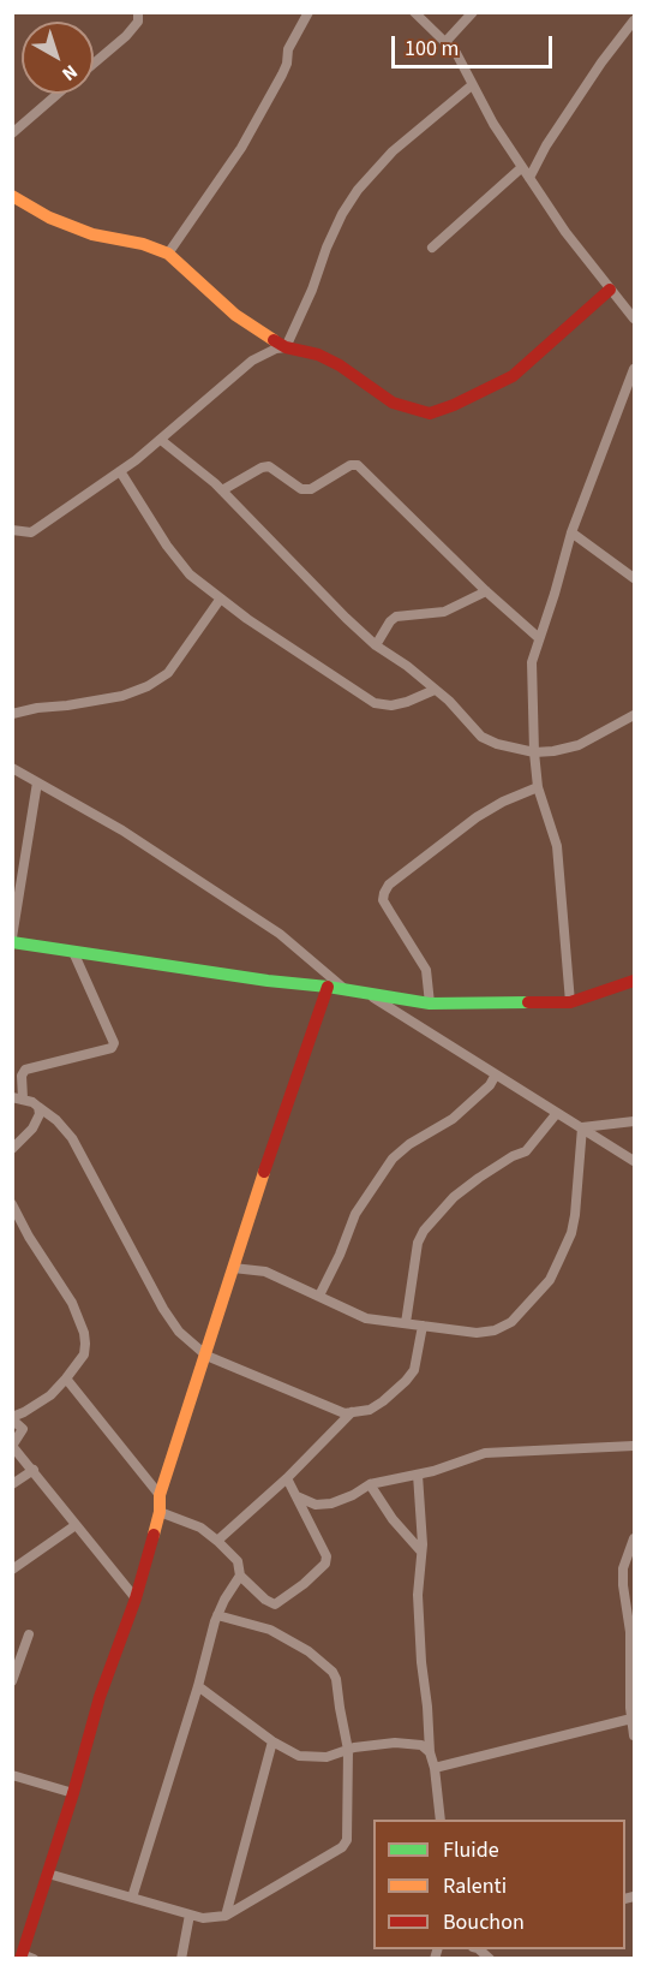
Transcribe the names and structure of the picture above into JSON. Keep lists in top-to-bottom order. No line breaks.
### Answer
{"legend":["Fluide","Ralenti","Bouchon"],"scale_bar":"100 m","north":"bottom right"}
